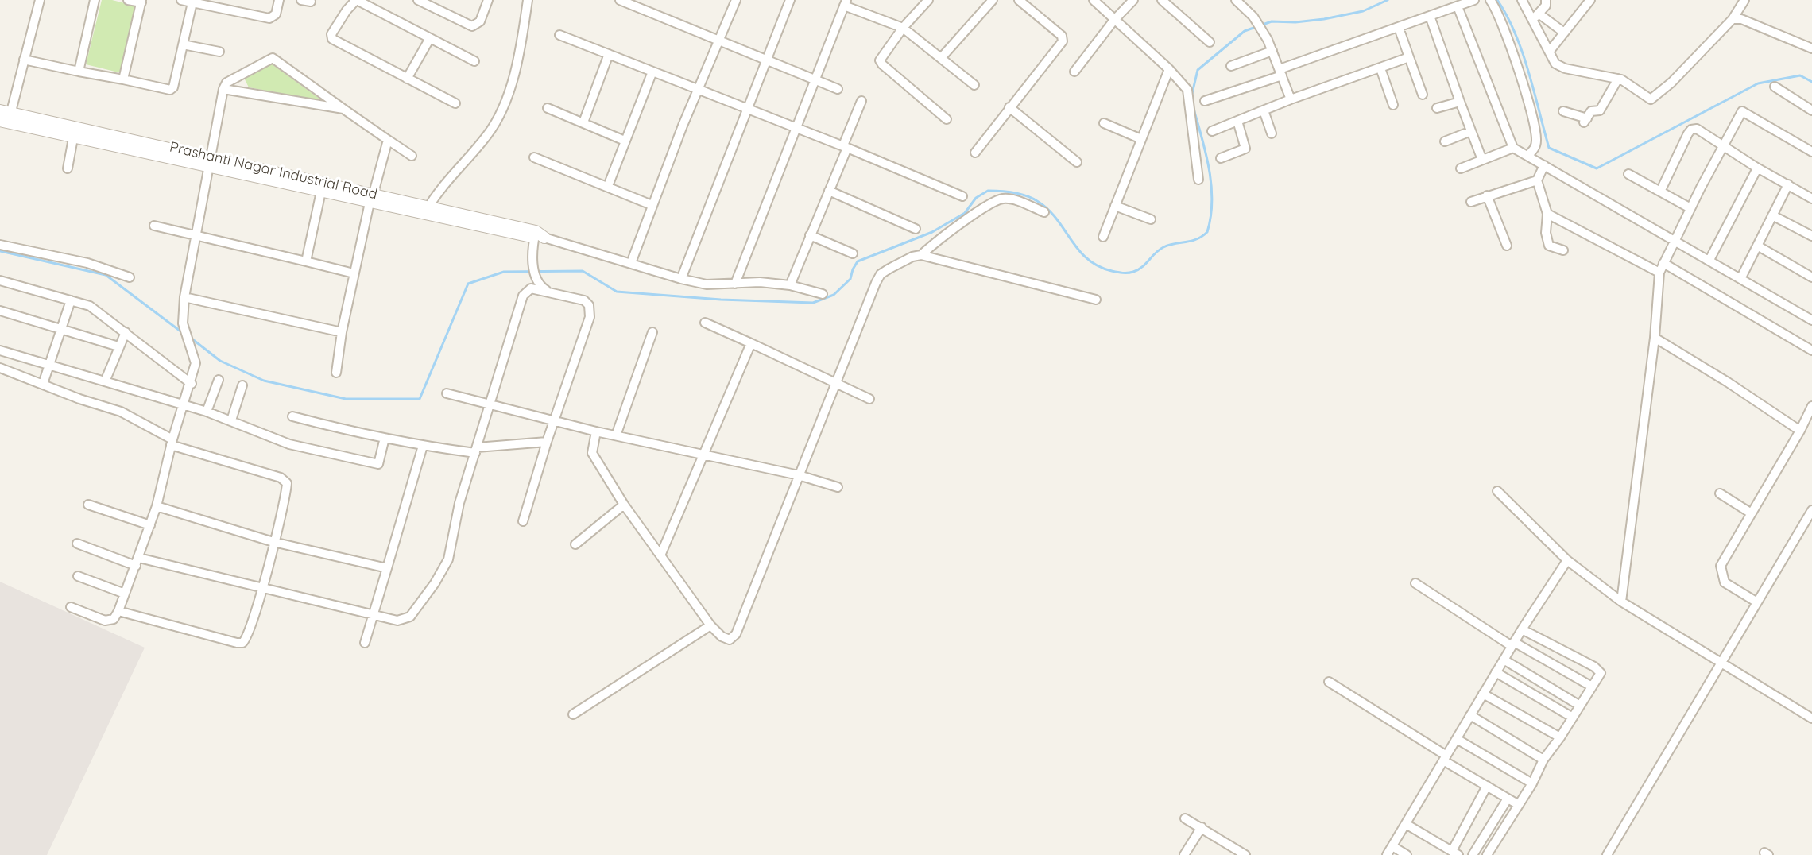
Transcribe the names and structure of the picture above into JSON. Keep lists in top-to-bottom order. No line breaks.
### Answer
{"streets":{"street":["Prashanti Nagar Industrial Road"]}}
